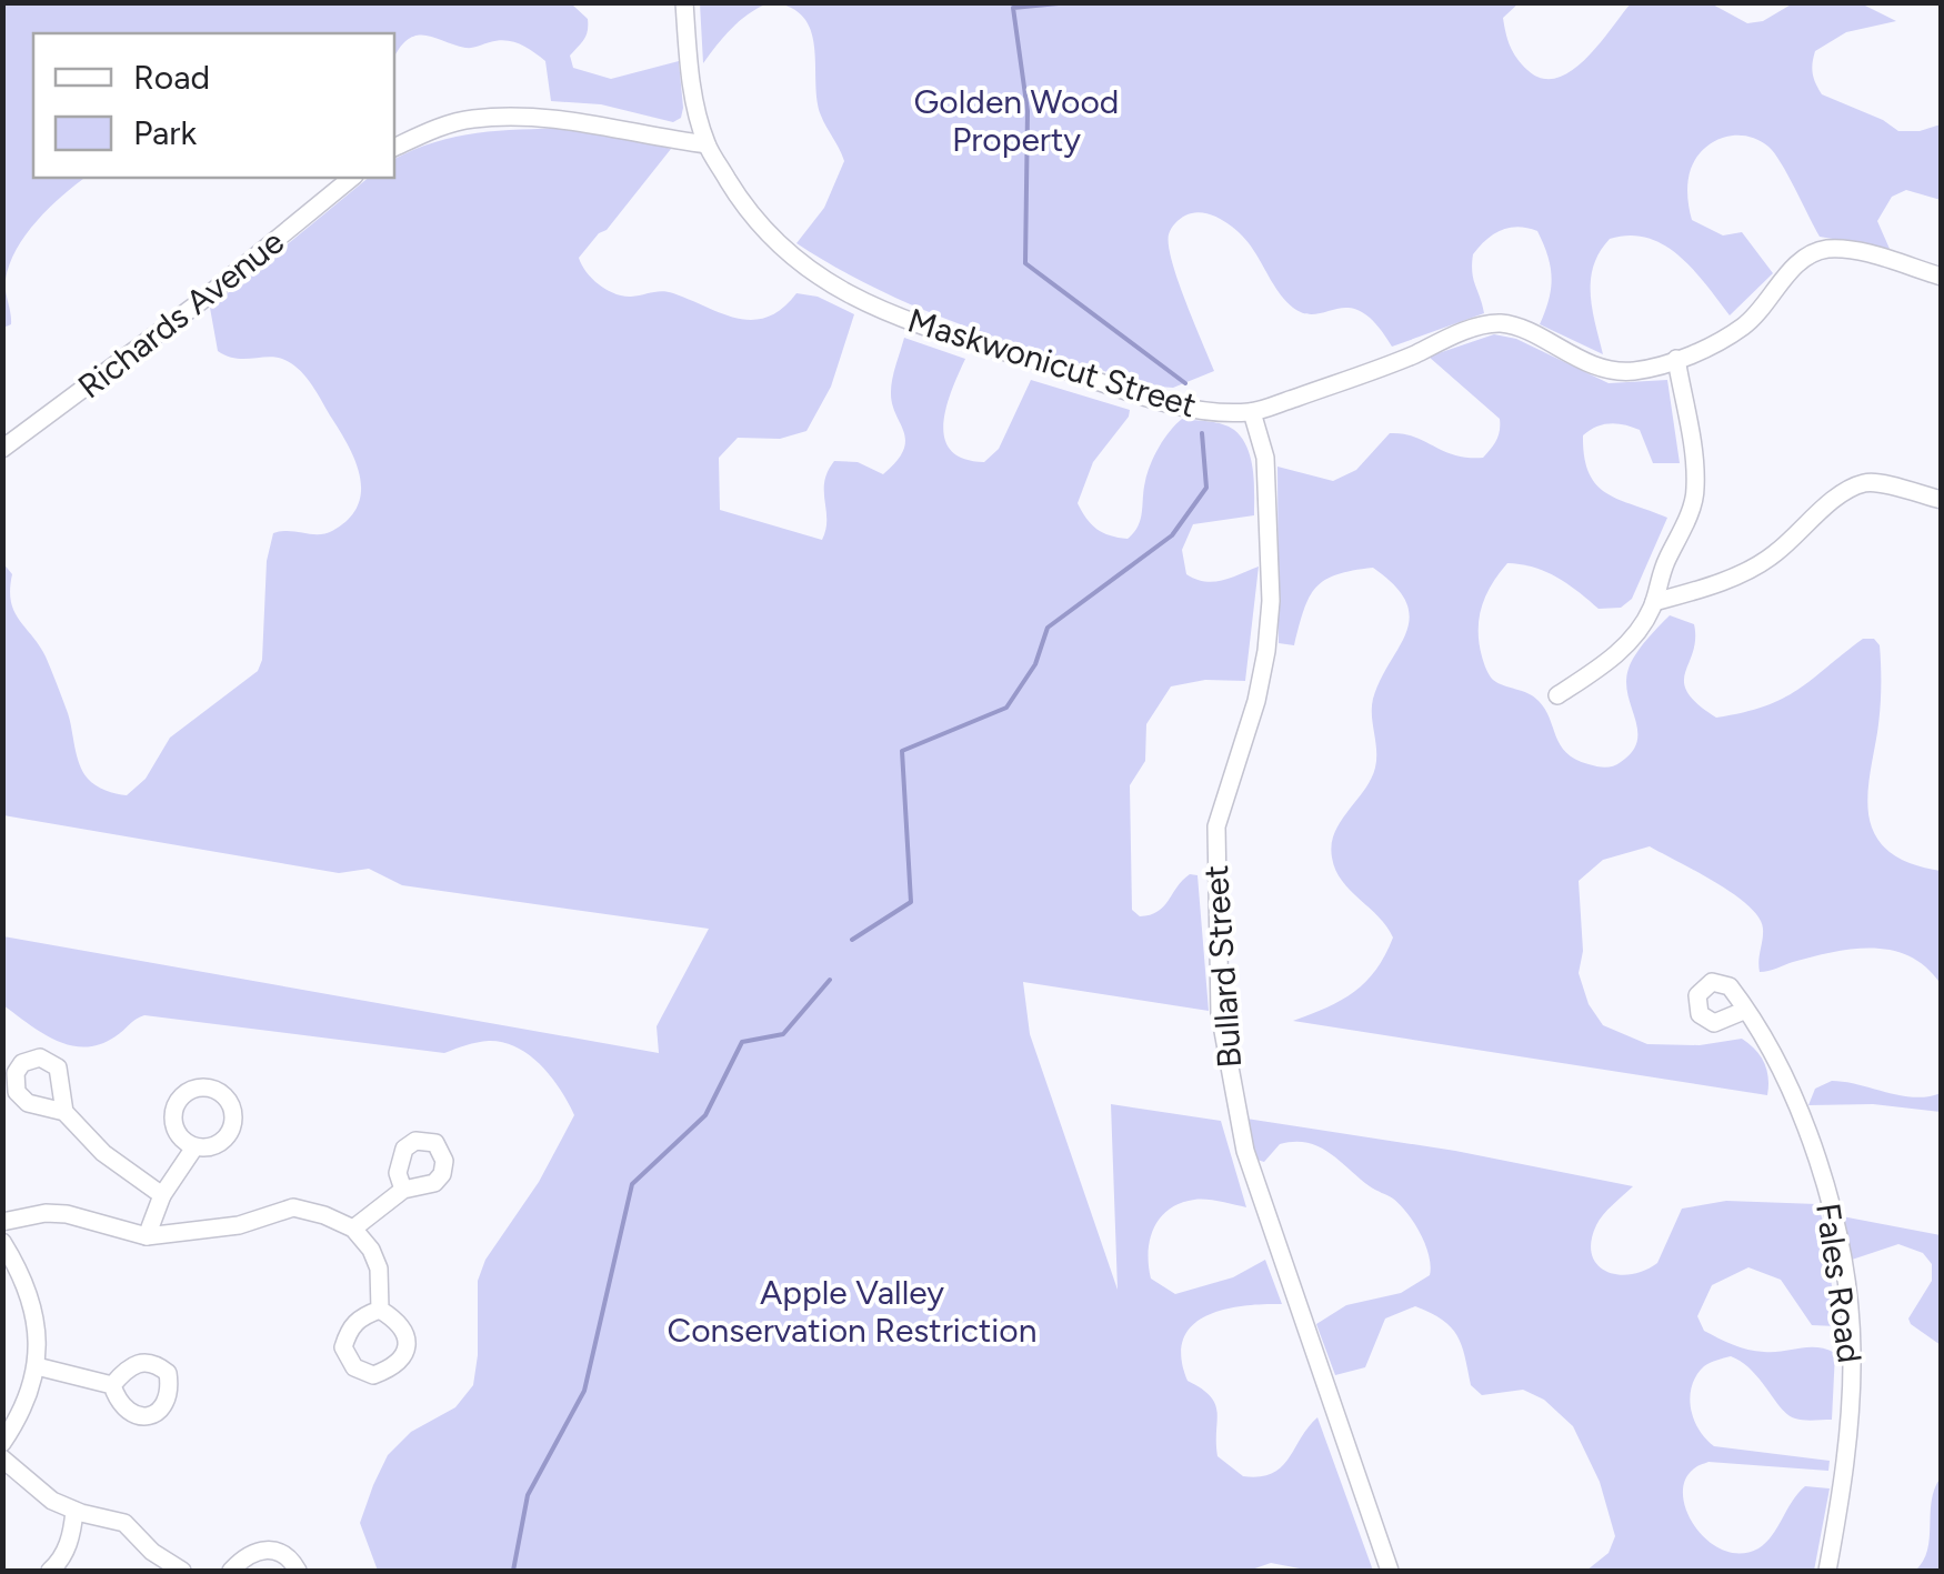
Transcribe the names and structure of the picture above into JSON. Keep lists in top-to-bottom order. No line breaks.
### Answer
{"streets":{"street":["Richards Avenue","Maskwonicut Street","Bullard Street","Fales Road"]},"crossings":[["Maskwonicut Street","Bullard Street"]],"parks":["Golden Wood Property","Apple Valley Conservation Restriction"],"legend":["Road","Park"]}
